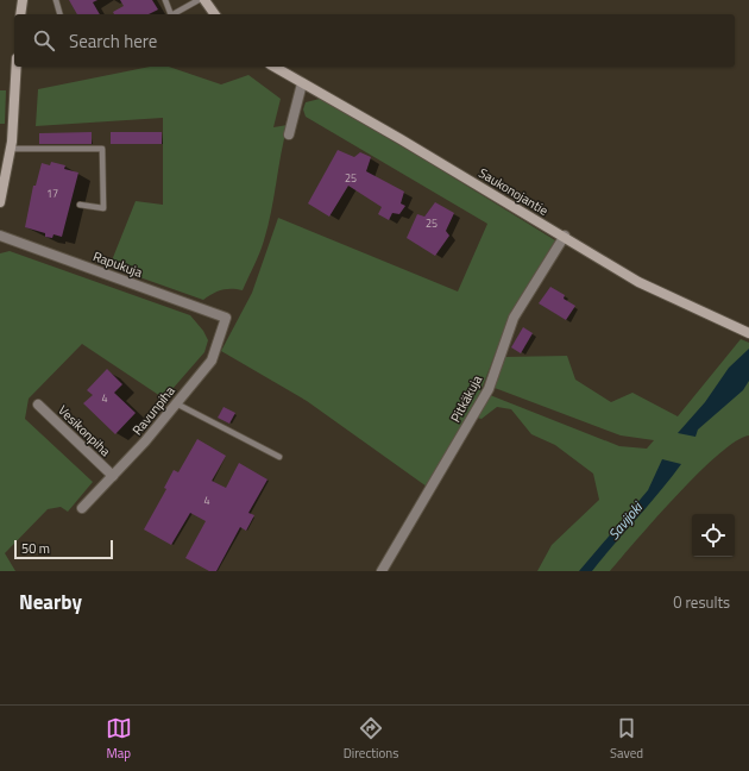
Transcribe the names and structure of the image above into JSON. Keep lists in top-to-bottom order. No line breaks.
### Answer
{"streets":{"street":["Saukonojantie","Rapukuja","Pitkäkuja","Ravunpiha","Vesikonpiha"]},"crossings":[["Saukonojantie","Pitkäkuja"],["Rapukuja","Ravunpiha"],["Ravunpiha","Vesikonpiha"]],"water":["Savijoki"],"house_numbers":["25","17","25","4","4"],"scale_bar":"50 m","page":{"search":"Search here","scale":"50 m","heading":["Nearby","0 results"],"nav":["Map","Directions","Saved"]}}
